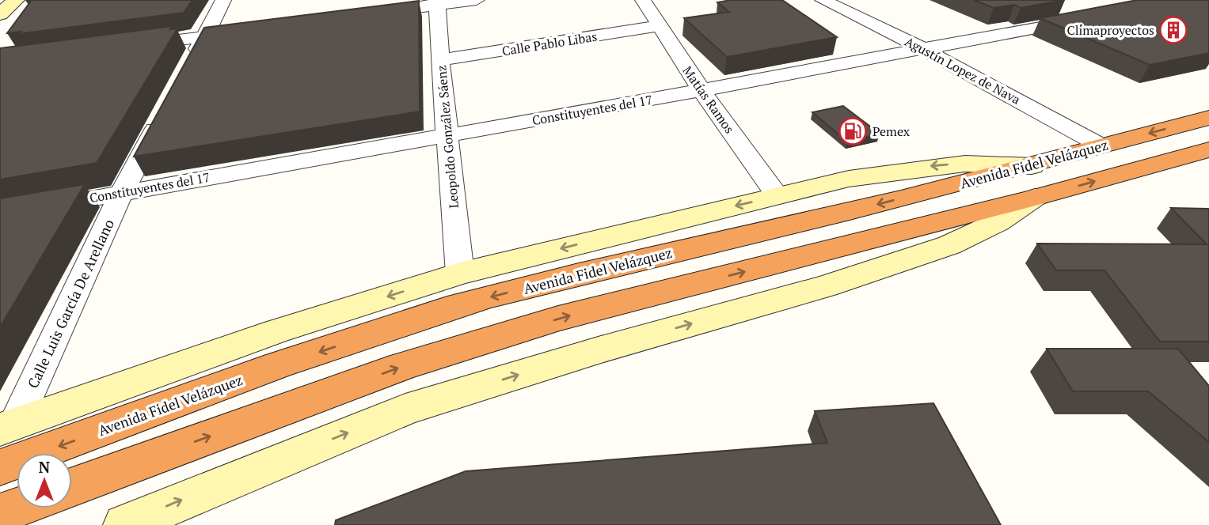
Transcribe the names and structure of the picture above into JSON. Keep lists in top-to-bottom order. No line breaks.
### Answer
{"streets":{"highway":["Avenida Fidel Velázquez"],"street":["Calle Pablo Libas","Agustín Lopez de Nava","Matías Ramos","Constituyentes del 17","Leopoldo González Sáenz","Calle Luis García De Arellano"]},"crossings":[["Calle Pablo Libas","Matías Ramos"],["Calle Pablo Libas","Leopoldo González Sáenz"],["Agustín Lopez de Nava","Constituyentes del 17"],["Agustín Lopez de Nava","Avenida Fidel Velázquez"],["Matías Ramos","Constituyentes del 17"],["Constituyentes del 17","Leopoldo González Sáenz"],["Constituyentes del 17","Calle Luis García De Arellano"]],"places":{"building":["Climaproyectos"],"fuel station":["Pemex"]},"north":"top"}
